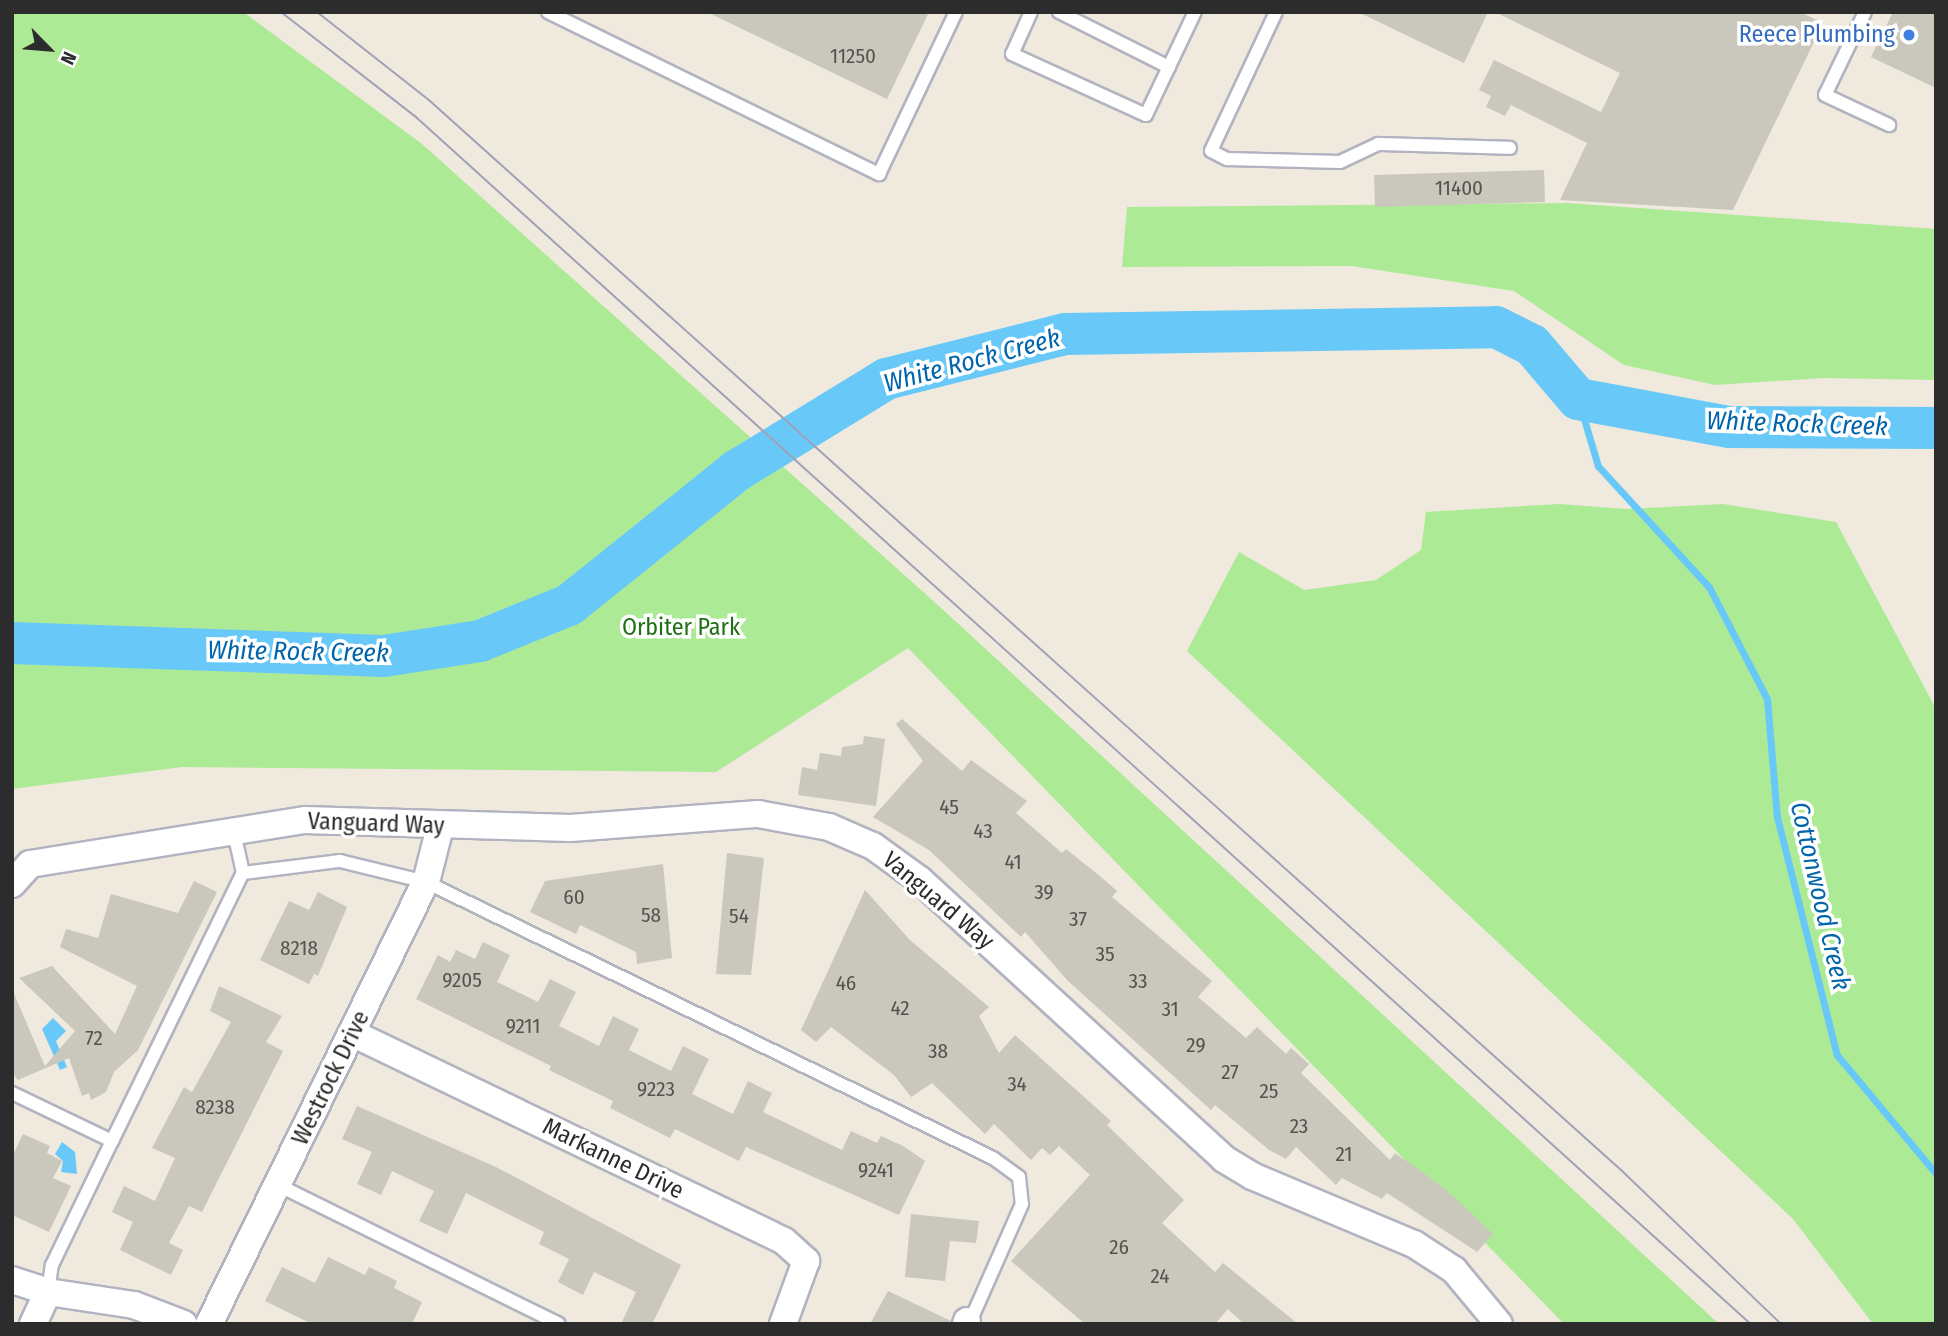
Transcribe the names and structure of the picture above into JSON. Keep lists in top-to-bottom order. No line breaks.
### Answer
{"streets":{"street":["Vanguard Way","Westrock Drive","Markanne Drive"]},"crossings":[["Vanguard Way","Westrock Drive"],["Westrock Drive","Markanne Drive"]],"water":["White Rock Creek","Cottonwood Creek"],"parks":["Orbiter Park"],"places":["Reece Plumbing"],"house_numbers":["11250","11400","45","43","41","39","60","58","54","37","8218","35","9205","33","46","42","31","9211","72","29","38","27","34","9223","25","8238","23","21","9241","26","24"],"north":"bottom right"}
